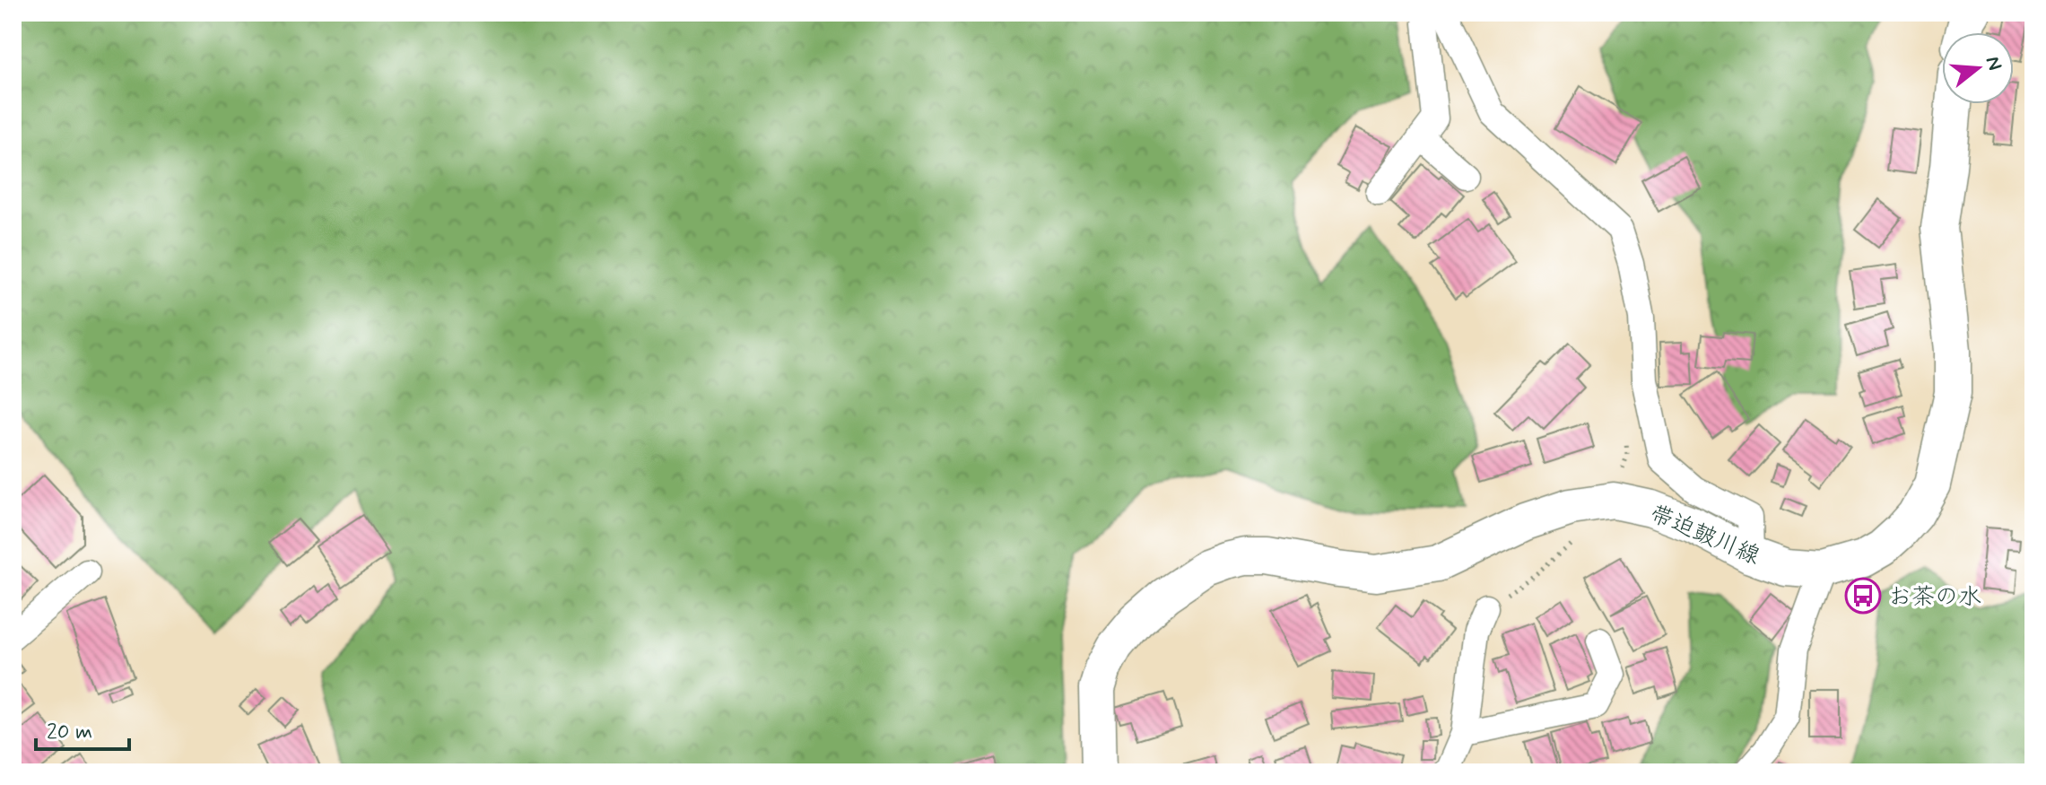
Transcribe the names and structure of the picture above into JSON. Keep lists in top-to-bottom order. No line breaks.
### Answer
{"streets":{"street":["帯迫皷川線"]},"places":{"bus stop":["お茶の水"]},"scale_bar":"20 m","north":"right"}
